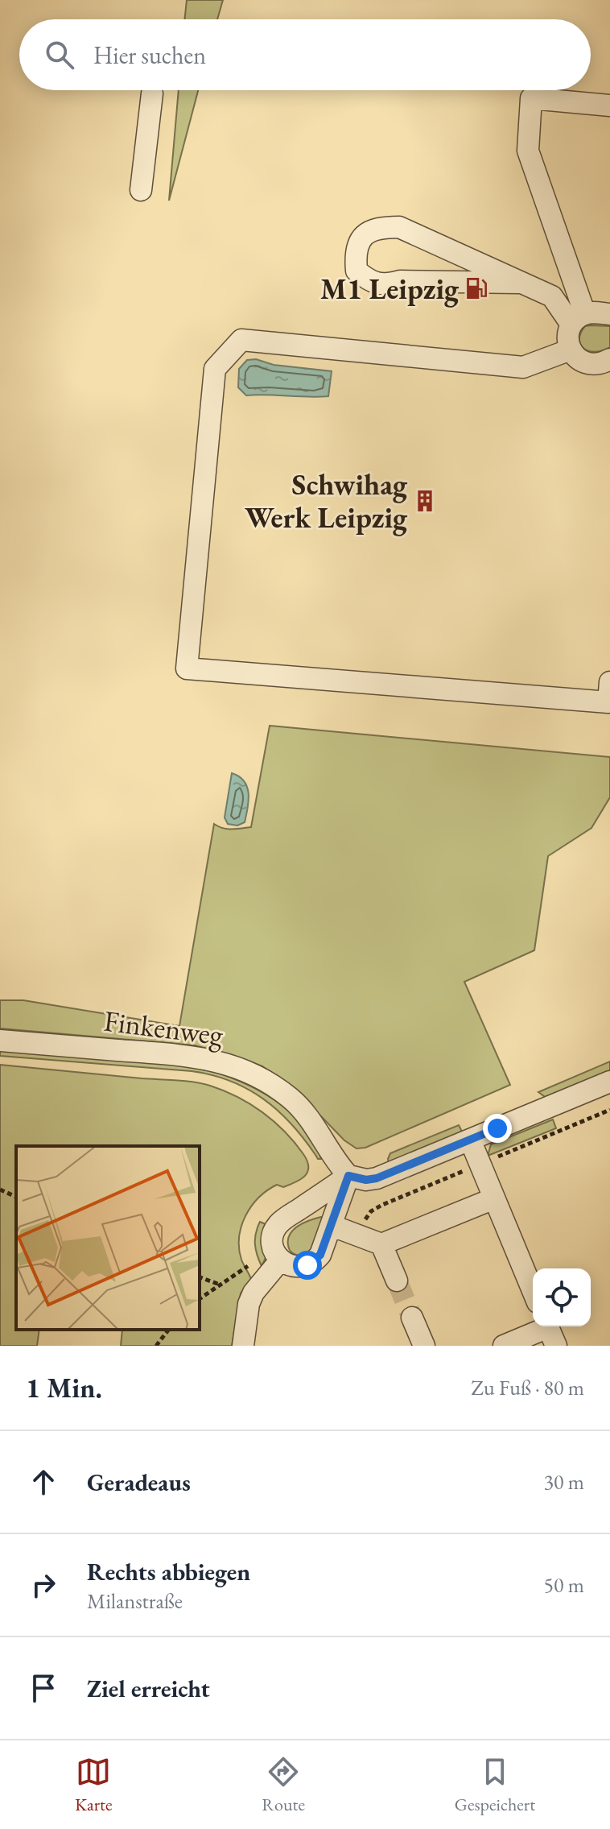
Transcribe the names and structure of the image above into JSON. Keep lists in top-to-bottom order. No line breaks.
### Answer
{"streets":{"street":["Finkenweg"]},"places":{"fuel station":["M1 Leipzig"],"building":["Schwihag Werk Leipzig"]},"page":{"search":"Hier suchen","heading":["1 Min.","Zu Fuß · 80 m"],"list":[["Geradeaus","30 m"],["Rechts abbiegen","Milanstraße","50 m"],"Ziel erreicht"],"nav":["Karte","Route","Gespeichert"]}}
